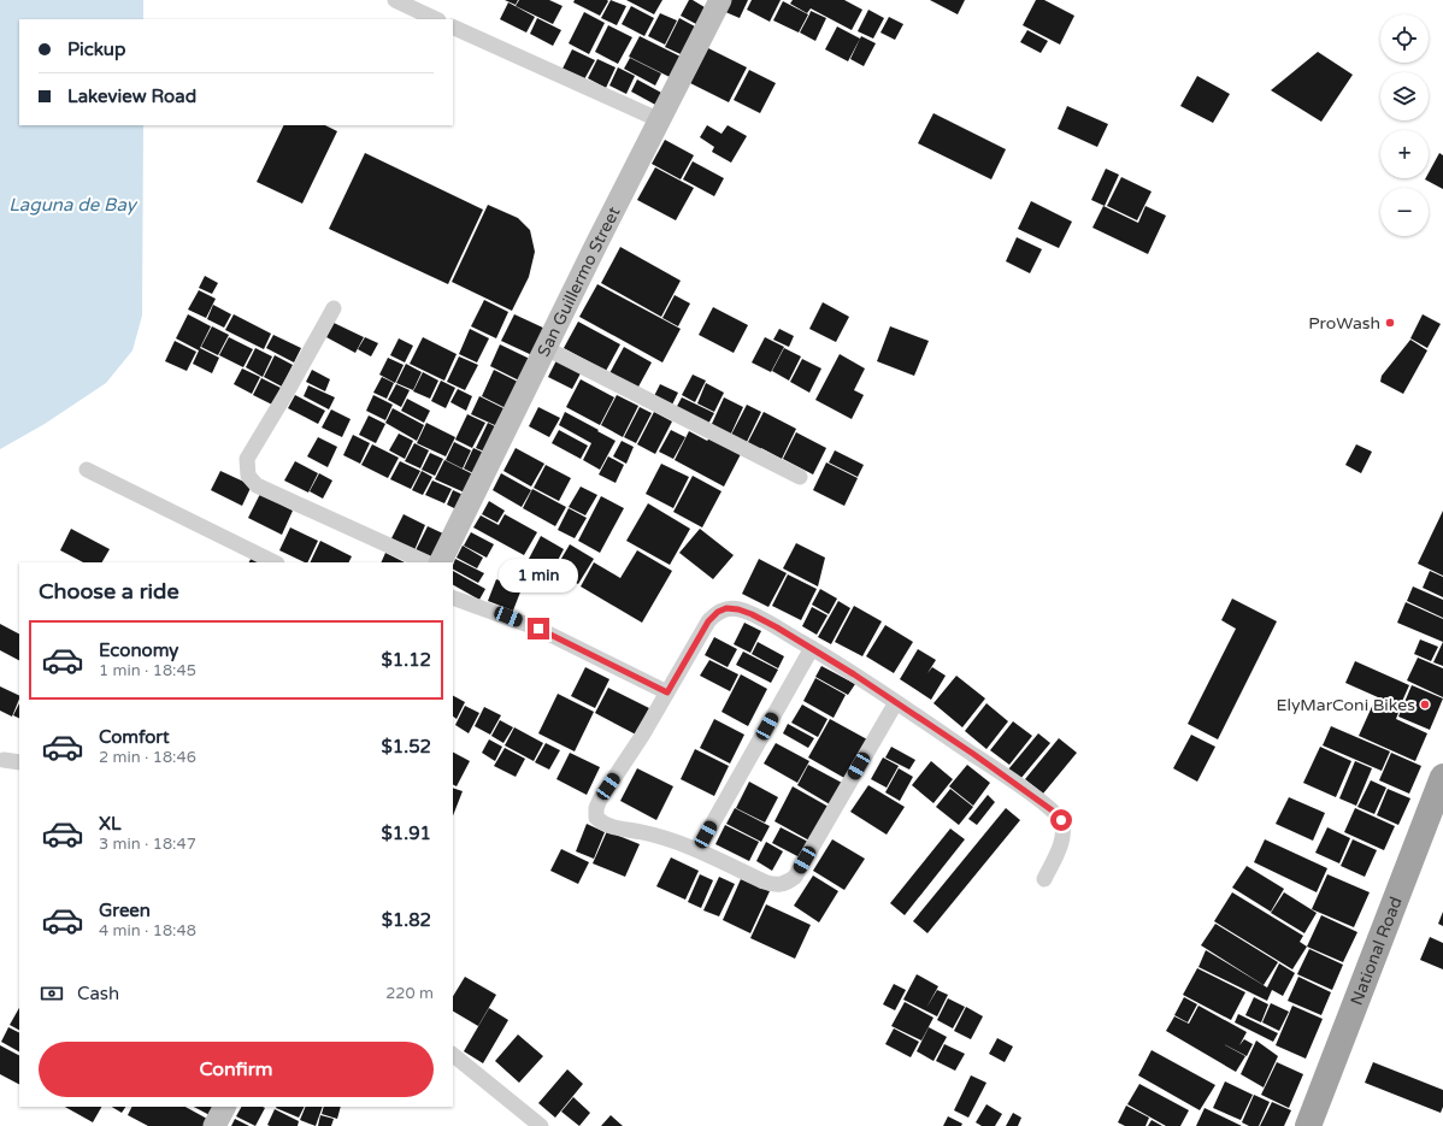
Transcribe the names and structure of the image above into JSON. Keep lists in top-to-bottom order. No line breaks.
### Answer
{"streets":{"highway":["National Road"],"main road":["San Guillermo Street"]},"water":["Laguna de Bay"],"places":["ProWash","ElyMarConi Bikes"],"page":{"map_buttons":["+","−"],"banner":["Pickup","Lakeview Road"],"bubble":"1 min","heading":"Choose a ride","list":[{"name":"Economy","note":"1 min · 18:45","value":"$1.12"},{"name":"Comfort","note":"2 min · 18:46","value":"$1.52"},{"name":"XL","note":"3 min · 18:47","value":"$1.91"},{"name":"Green","note":"4 min · 18:48","value":"$1.82"}],"pay":["Cash","220 m"],"buttons":"Confirm"}}
